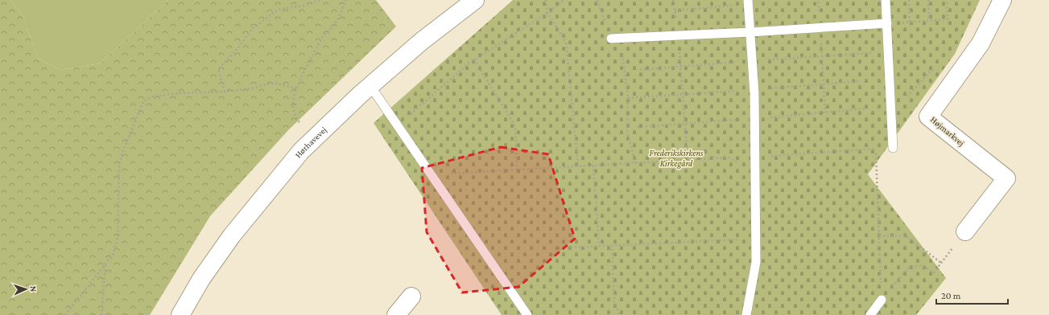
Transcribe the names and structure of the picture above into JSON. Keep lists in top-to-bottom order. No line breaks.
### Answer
{"streets":{"street":["Højmarkvej","Hørhavevej"]},"parks":["Frederikskirkens Kirkegård"],"scale_bar":"20 m","north":"right"}
